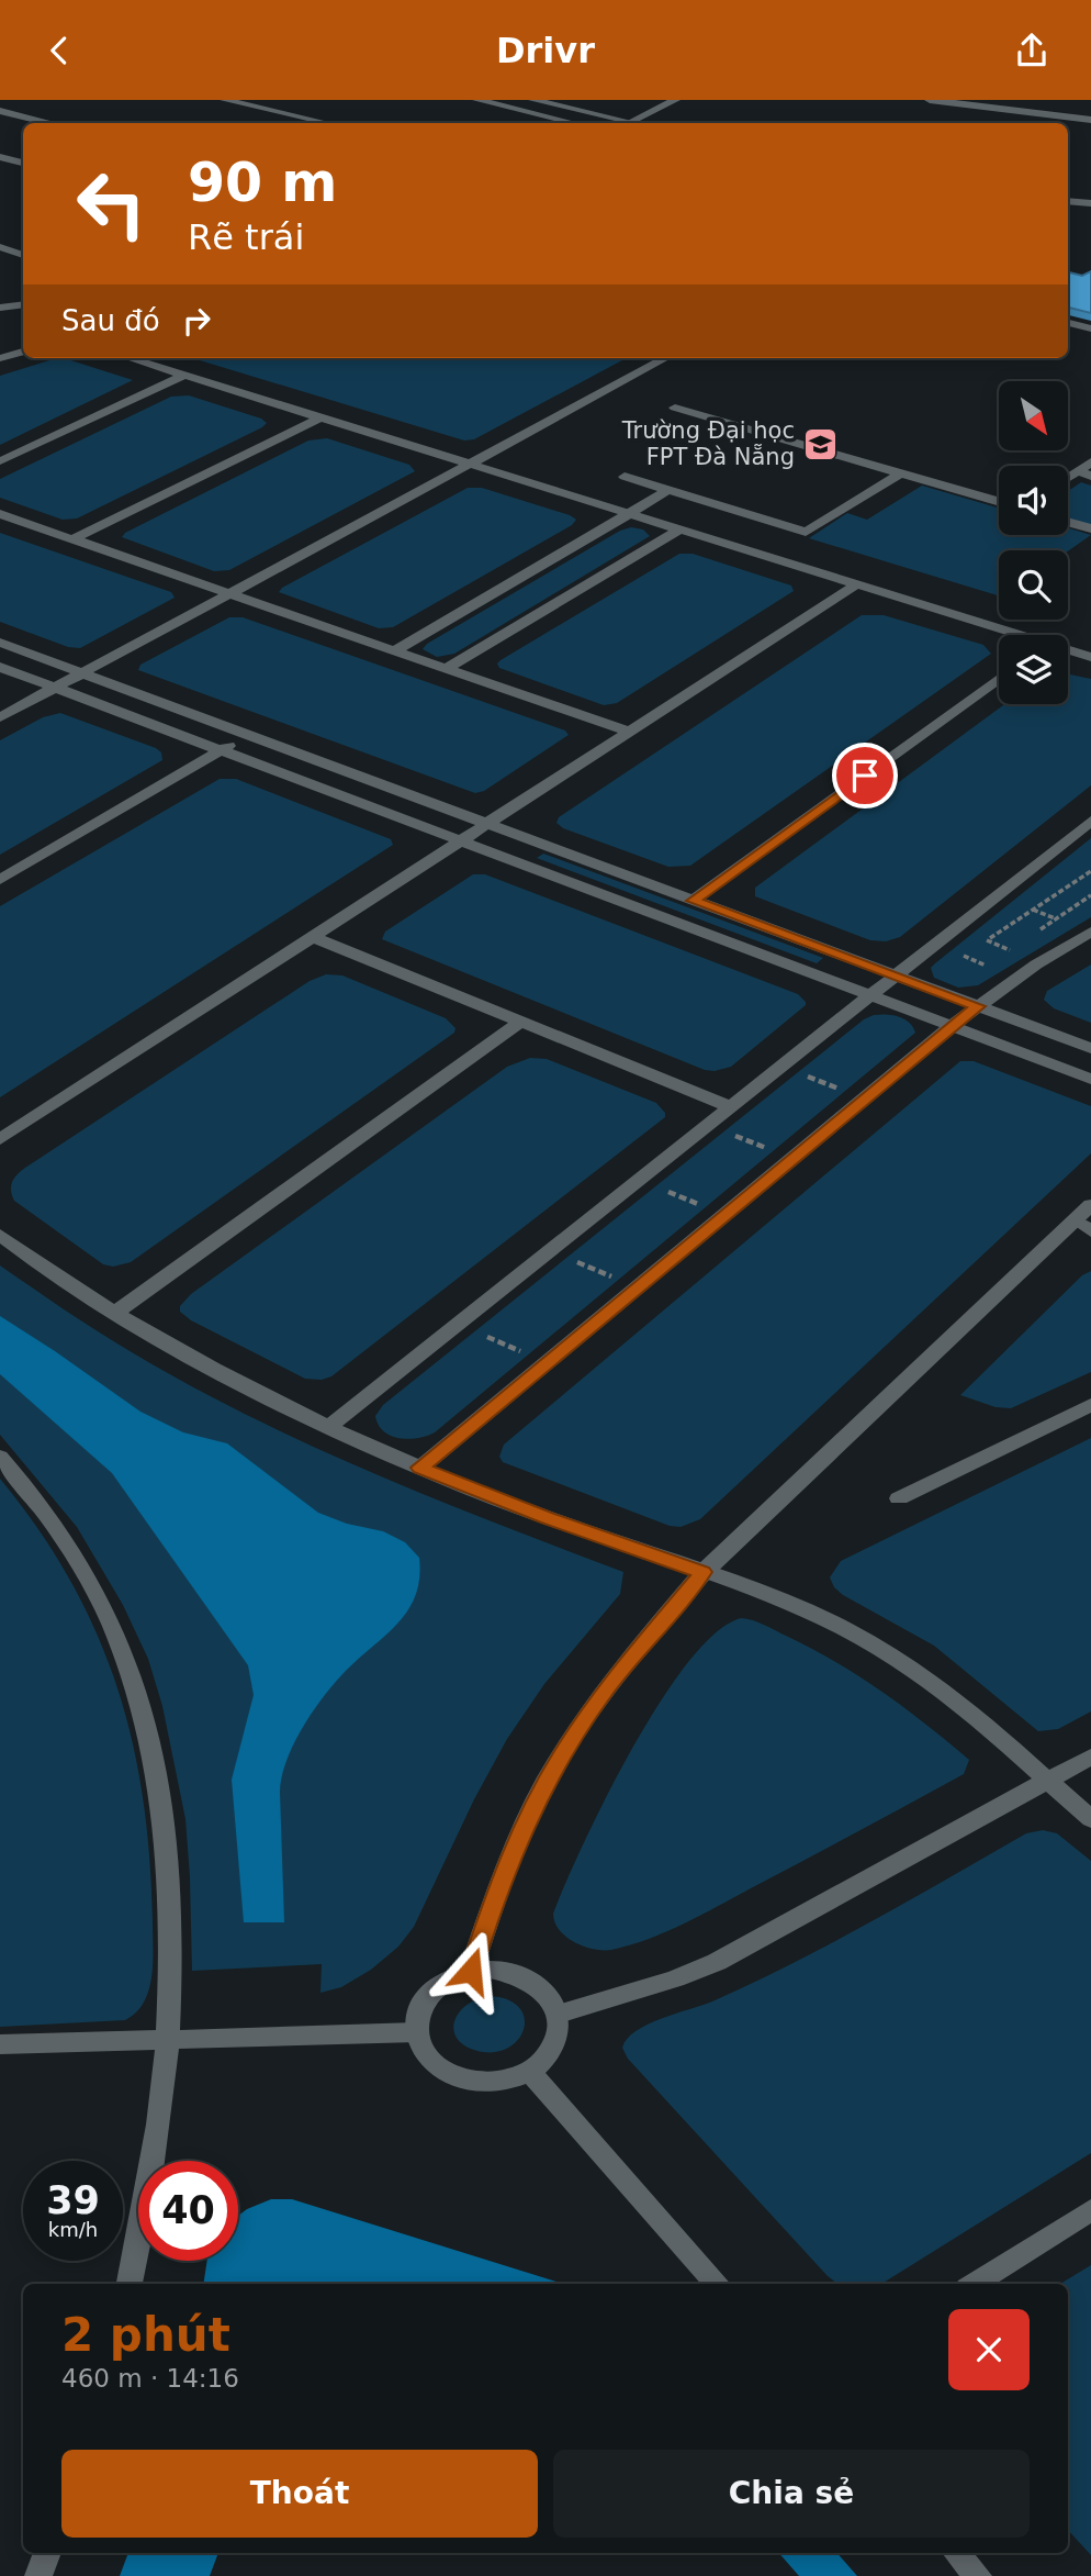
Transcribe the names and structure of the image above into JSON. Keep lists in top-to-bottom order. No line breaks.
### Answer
{"places":{"school or university":["Trường Đại học FPT Đà Nẵng"]},"north":"bottom right","page":{"header":"Drivr","turn":["90 m","Rẽ trái"],"then":"Sau đó","speed":"39 km/h","limit":"40","heading":["2 phút","460 m · 14:16"],"buttons":["Thoát","Chia sẻ"]}}
